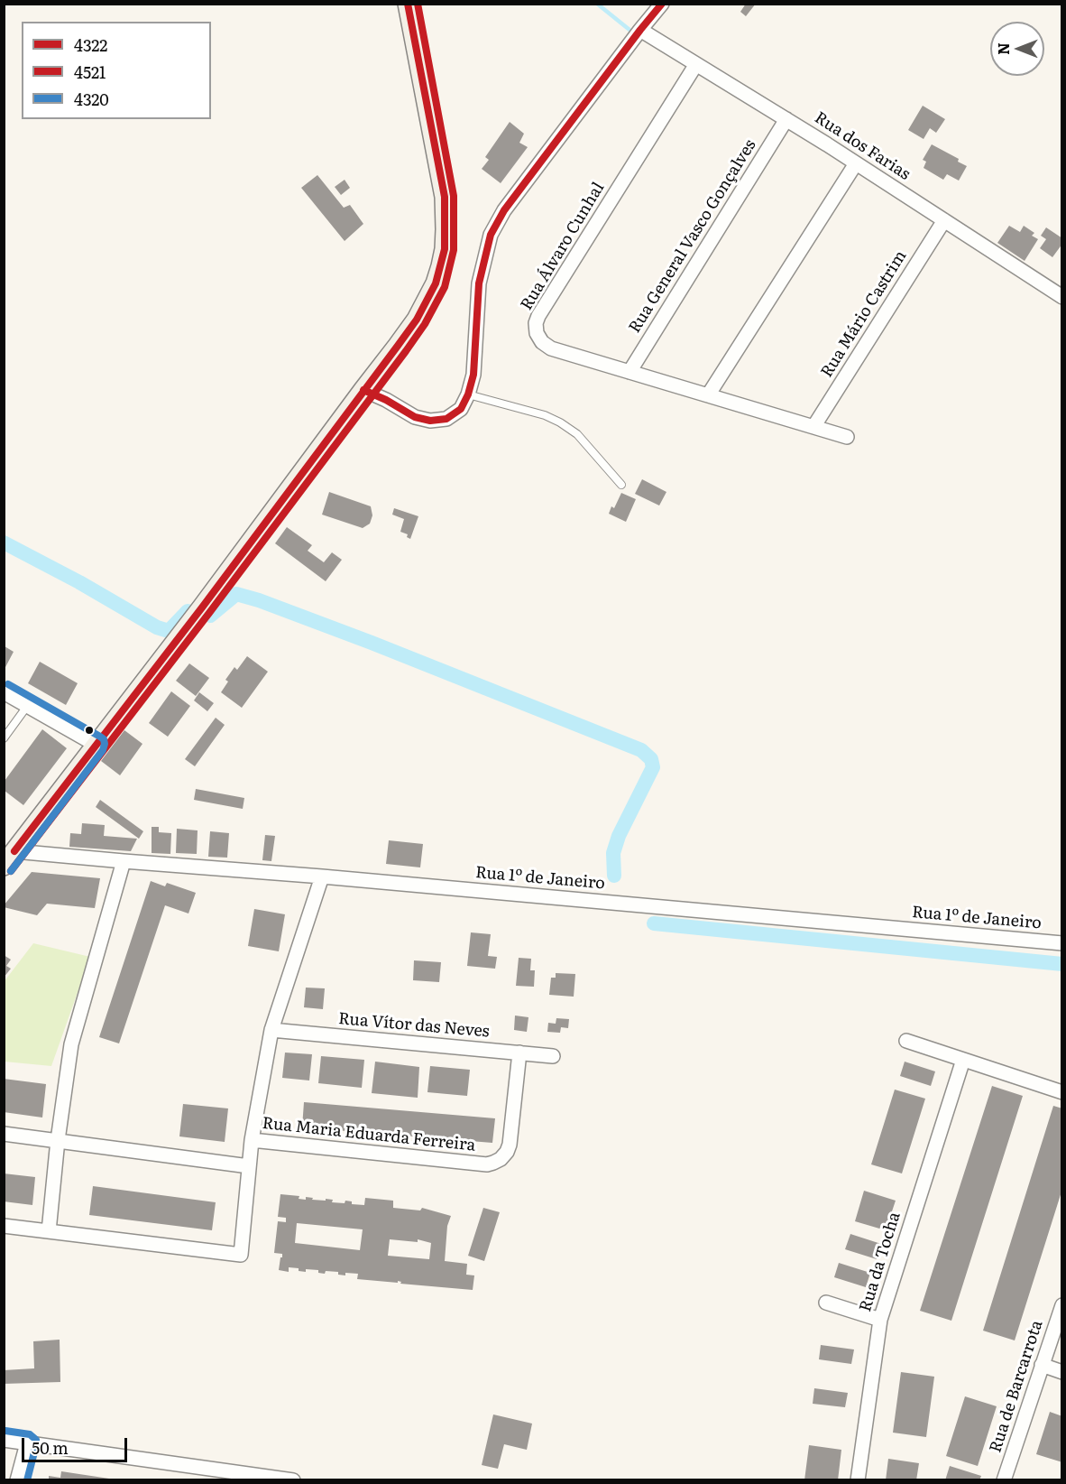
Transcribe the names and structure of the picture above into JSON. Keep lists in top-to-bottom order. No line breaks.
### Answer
{"streets":{"street":["Rua dos Farias","Rua General Vasco Gonçalves","Rua Álvaro Cunhal","Rua Mário Castrim","Rua 1º de Janeiro","Rua Vítor das Neves","Rua Maria Eduarda Ferreira","Rua da Tocha","Rua de Barcarrota"]},"crossings":[["Rua dos Farias","Rua General Vasco Gonçalves"],["Rua dos Farias","Rua Álvaro Cunhal"],["Rua dos Farias","Rua Mário Castrim"],["Rua General Vasco Gonçalves","Rua Álvaro Cunhal"],["Rua Álvaro Cunhal","Rua Mário Castrim"],["Rua Vítor das Neves","Rua Maria Eduarda Ferreira"]],"lines":["transit line 4322","transit line 4521","transit line 4320"],"legend":["4322","4521","4320"],"scale_bar":"50 m","north":"left"}
